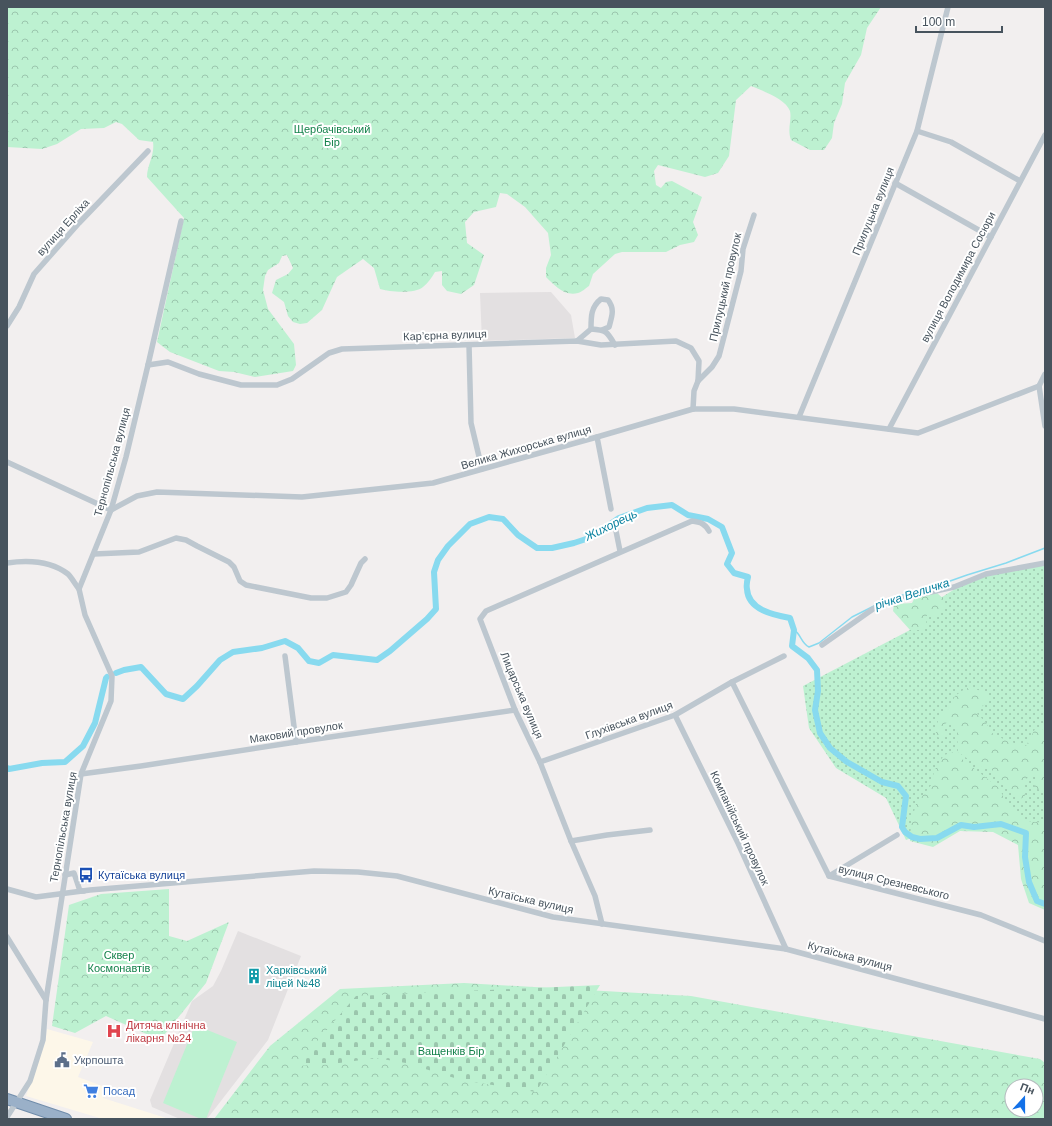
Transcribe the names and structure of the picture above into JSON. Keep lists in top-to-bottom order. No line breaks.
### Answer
{"streets":{"street":["Прилуцька вулиця","вулиця Ерліха","вулиця Володимира Сосюри","Прилуцький провулок","Кар’єрна вулиця","Велика Жихорська вулиця","Тернопільська вулиця","Лицарська вулиця","Глухівська вулиця","Маковий провулок","Компанійський провулок","вулиця Срезневського","Кутаїська вулиця"]},"crossings":[["Прилуцька вулиця","Велика Жихорська вулиця"],["вулиця Володимира Сосюри","Велика Жихорська вулиця"],["Прилуцький провулок","Кар’єрна вулиця"],["Кар’єрна вулиця","Велика Жихорська вулиця"],["Кар’єрна вулиця","Тернопільська вулиця"],["Велика Жихорська вулиця","Тернопільська вулиця"],["Тернопільська вулиця","Маковий провулок"],["Тернопільська вулиця","Кутаїська вулиця"],["Лицарська вулиця","Глухівська вулиця"],["Лицарська вулиця","Маковий провулок"],["Лицарська вулиця","Кутаїська вулиця"],["Глухівська вулиця","Компанійський провулок"],["Глухівська вулиця","вулиця Срезневського"],["Компанійський провулок","Кутаїська вулиця"]],"water":["Жихорець","річка Величка"],"parks":["Щербачівський Бір","Сквер Космонавтів","Ващенків Бір"],"places":{"bus stop":["Кутаїська вулиця"],"building":["Харківський ліцей №48"],"hospital":["Дитяча клінічна лікарня №24"],"public building":["Укрпошта"],"supermarket":["Посад"]},"scale_bar":"100 m","north":"top"}
